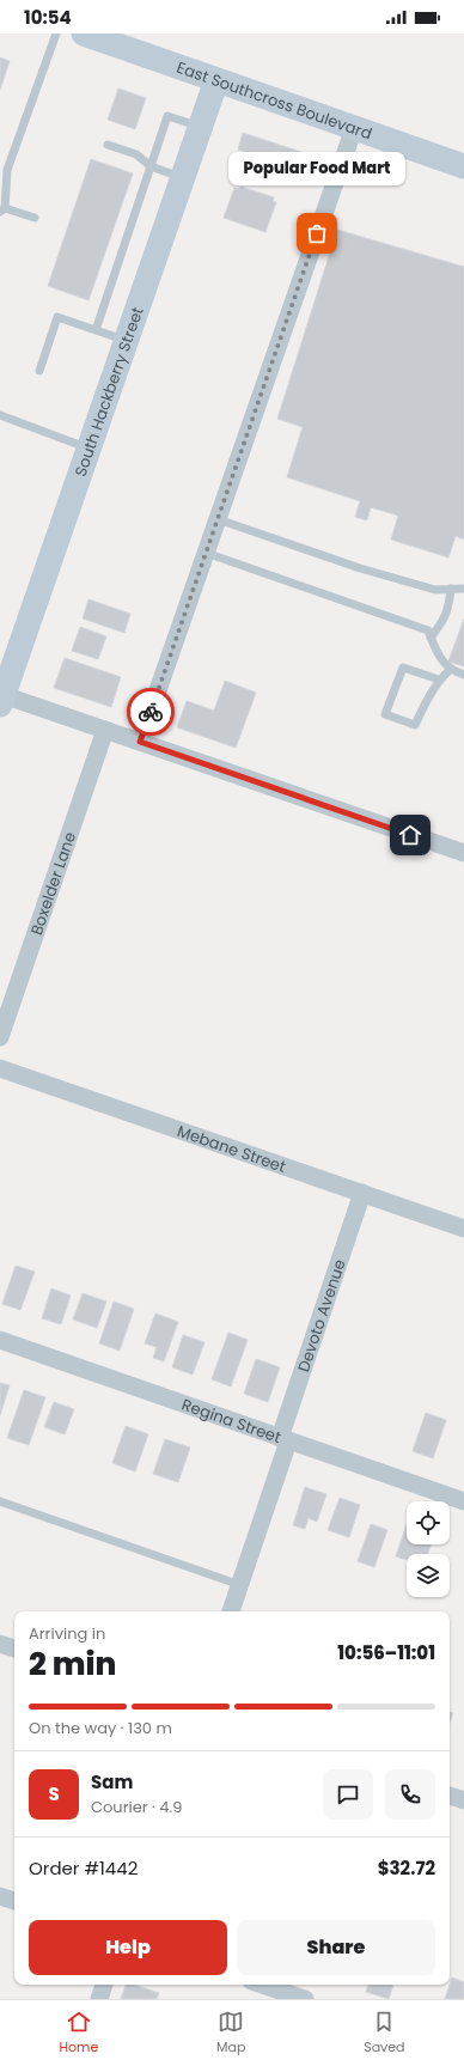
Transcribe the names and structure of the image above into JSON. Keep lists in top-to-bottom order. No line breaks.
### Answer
{"streets":{"main road":["East Southcross Boulevard","South Hackberry Street"],"street":["Boxelder Lane","Mebane Street","Devoto Avenue","Regina Street"]},"crossings":[["East Southcross Boulevard","South Hackberry Street"],["Mebane Street","Devoto Avenue"],["Devoto Avenue","Regina Street"]],"places":["Popular Food Mart"],"page":{"status":"10:54","bubble":"Popular Food Mart","heading":["2 min","Arriving in","10:56–11:01"],"panel":["Sam","Courier · 4.9","Order #1442","$32.72"],"bar":"On the way · 130 m","round":"S","buttons":["Help","Share"],"tabs":["Home","Map","Saved"]}}
